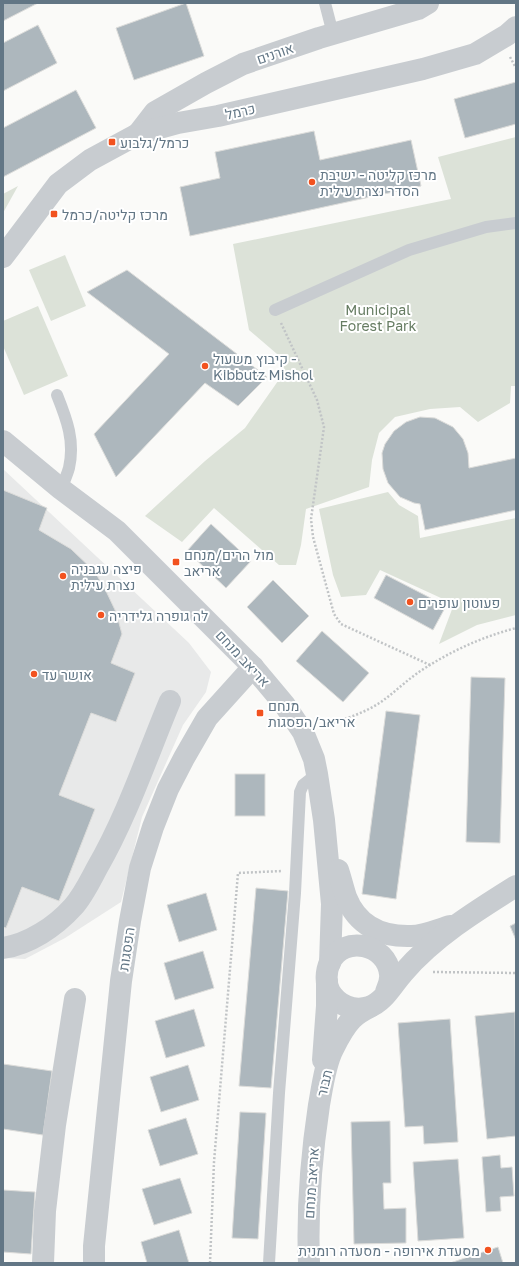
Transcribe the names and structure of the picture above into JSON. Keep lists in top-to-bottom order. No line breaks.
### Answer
{"streets":{"street":["אורנים","כרמל","אריאב מנחם","הפסגות","תבור"]},"crossings":[["אורנים","כרמל"],["אריאב מנחם","הפסגות"],["אריאב מנחם","תבור"]],"parks":["Municipal Forest Park"],"places":{"transit":["כרמל/גלבוע","מרכז קליטה/כרמל","מול הרים/מנחם אריאב","מנחם אריאב/הפסגות"],"other":["מרכז קליטה - ישיבת הסדר נצרת עילית","קיבוץ משעול - Kibbutz Mishol","פיצה עגבניה נצרת עילית","פעוטון עופרים","לה גופרה גלידריה","אושר עד","מסעדת אירופה - מסעדה רומנית"]}}
